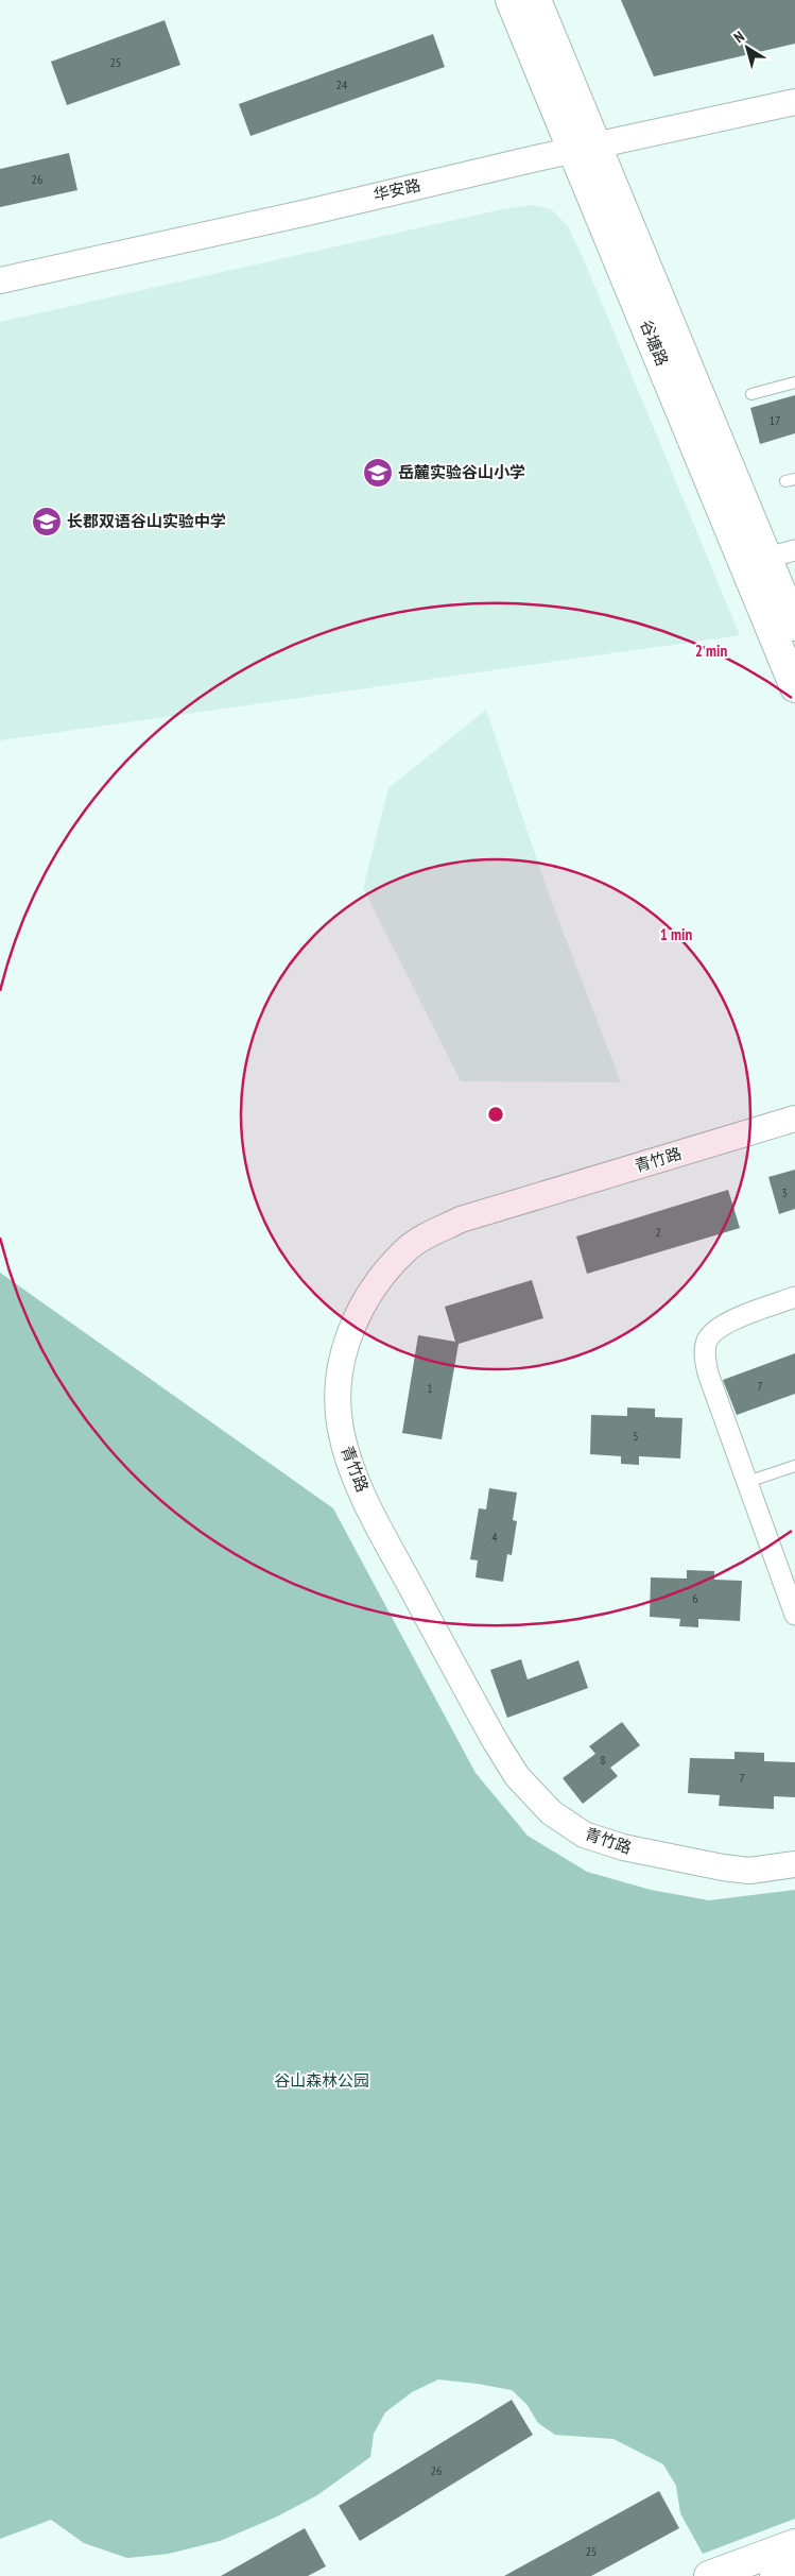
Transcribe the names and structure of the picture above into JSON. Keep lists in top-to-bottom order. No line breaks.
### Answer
{"streets":{"main road":["谷塘路"],"street":["华安路","青竹路"]},"crossings":[["华安路","谷塘路"]],"parks":["谷山森林公园"],"places":{"school or university":["岳麓实验谷山小学","长郡双语谷山实验中学"]},"house_numbers":["25","24","26","17","3","2","7","1","5","4","6","8","7","26","25"],"north":"top left","rings":["2 min","1 min"]}
